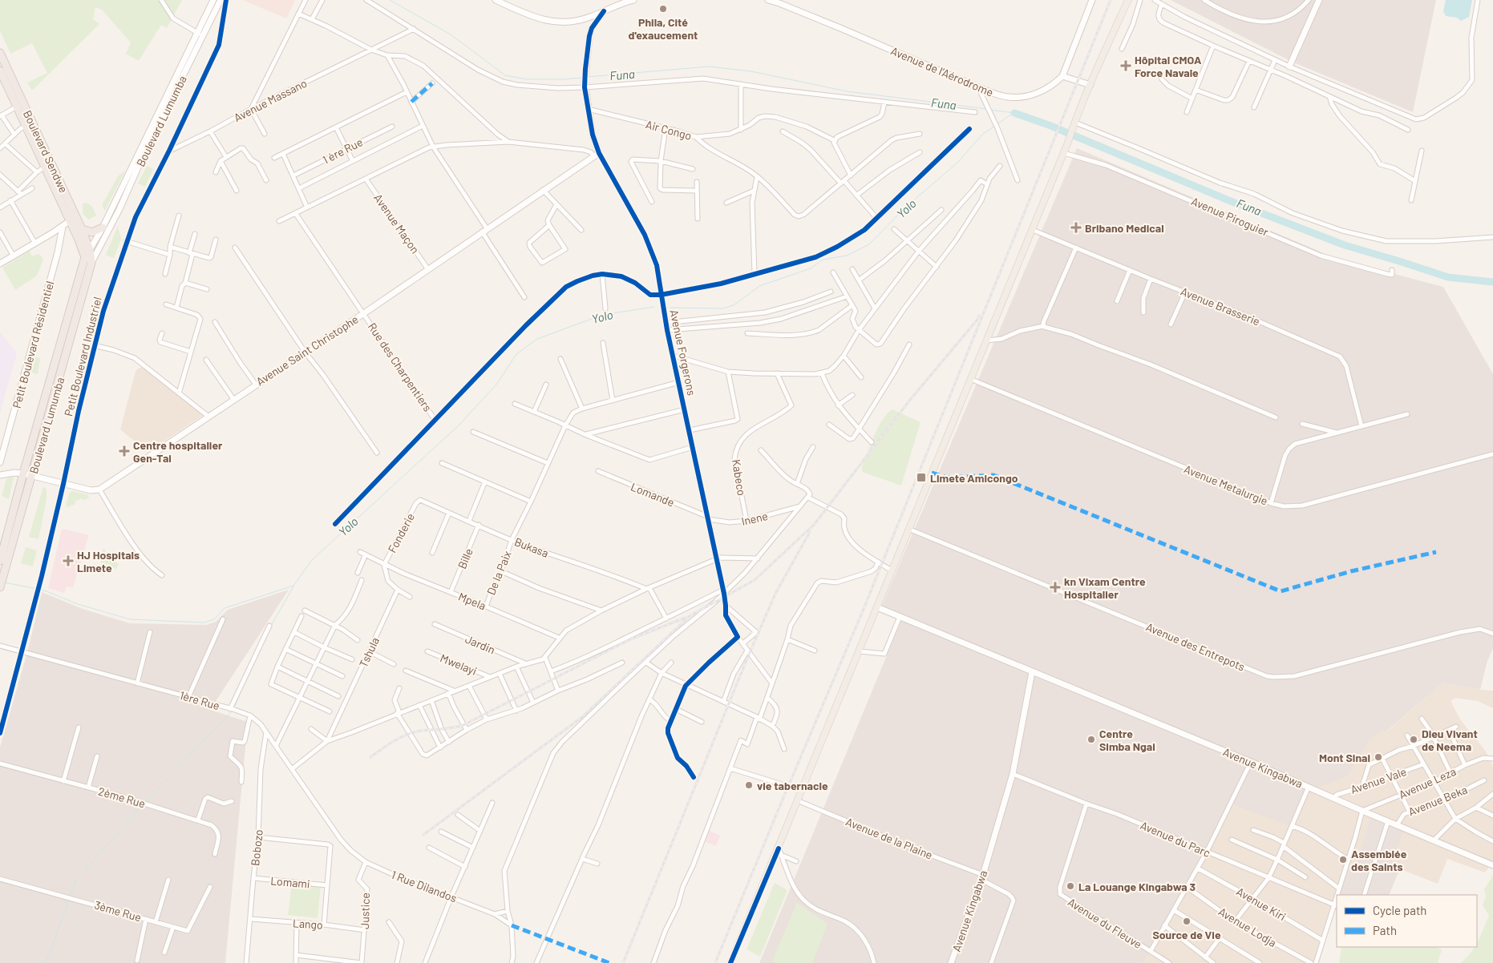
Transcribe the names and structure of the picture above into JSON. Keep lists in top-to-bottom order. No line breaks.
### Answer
{"streets":{"highway":["Boulevard Lumumba","Boulevard Sendwe"],"street":["Avenue de l’Aérodrome","Avenue Massano","Air Congo","1 ère Rue","Avenue Piroguier","Avenue Maçon","Avenue Brasserie","Petit Boulevard Résidentiel","Avenue Saint Christophe","Avenue Forgerons","Petit Boulevard Industriel","Rue des Charpentiers","Kabeco","Avenue Metalurgie","Lomande","Inene","Fonderie","Bukasa","Bille","De la Paix","Mpela","Jardin","Avenue des Entrepots","Tshula","Mwelayi","1ère Rue","Avenue Kingabwa","Avenue Vale","Avenue Leza","2ème Rue","Avenue Beka","Avenue de la Plaine","Avenue du Parc","Bobozo","Lomami","1 Rue Dilandos","Avenue Kiri","3ème Rue","Justice","Avenue du Fleuve","Lango","Avenue Lodja"]},"crossings":[["Avenue Massano","Petit Boulevard Industriel"],["Boulevard Lumumba","Boulevard Sendwe"],["Air Congo","Avenue Forgerons"],["Avenue Maçon","Avenue Saint Christophe"],["Avenue Saint Christophe","Avenue Forgerons"],["Avenue Saint Christophe","Rue des Charpentiers"],["Avenue Forgerons","Lomande"],["Avenue Forgerons","Inene"],["Petit Boulevard Industriel","1ère Rue"],["Kabeco","Inene"],["Lomande","Inene"],["Fonderie","Bukasa"],["Fonderie","Mpela"],["Bukasa","Bille"],["Bukasa","De la Paix"],["Bille","Mpela"],["De la Paix","Mpela"],["1ère Rue","Bobozo"],["1ère Rue","1 Rue Dilandos"],["Avenue Kingabwa","Avenue Vale"],["Avenue Kingabwa","Avenue Leza"],["Avenue Kingabwa","Avenue Beka"],["Avenue Kingabwa","Avenue de la Plaine"],["Avenue Kingabwa","Avenue du Parc"],["Avenue du Parc","Avenue du Fleuve"],["Bobozo","Lomami"],["Bobozo","Lango"],["1 Rue Dilandos","Justice"],["Justice","Lango"]],"water":["Funa","Yolo"],"places":{"other":["Phila, Cité d'exaucement","Centre Simba Ngai","Dieu Vivant de Neema","Mont Sinai","vie tabernacle","Assemblée des Saints","La Louange Kingabwa 3","Source de Vie"],"health":["Hôpital CMOA Force Navale","Bribano Medical","Centre hospitalier Gen-Tai","HJ Hospitals Limete","kn Vixam Centre Hospitalier"],"transit":["Limete Amicongo"]},"legend":["Cycle path","Path"]}
